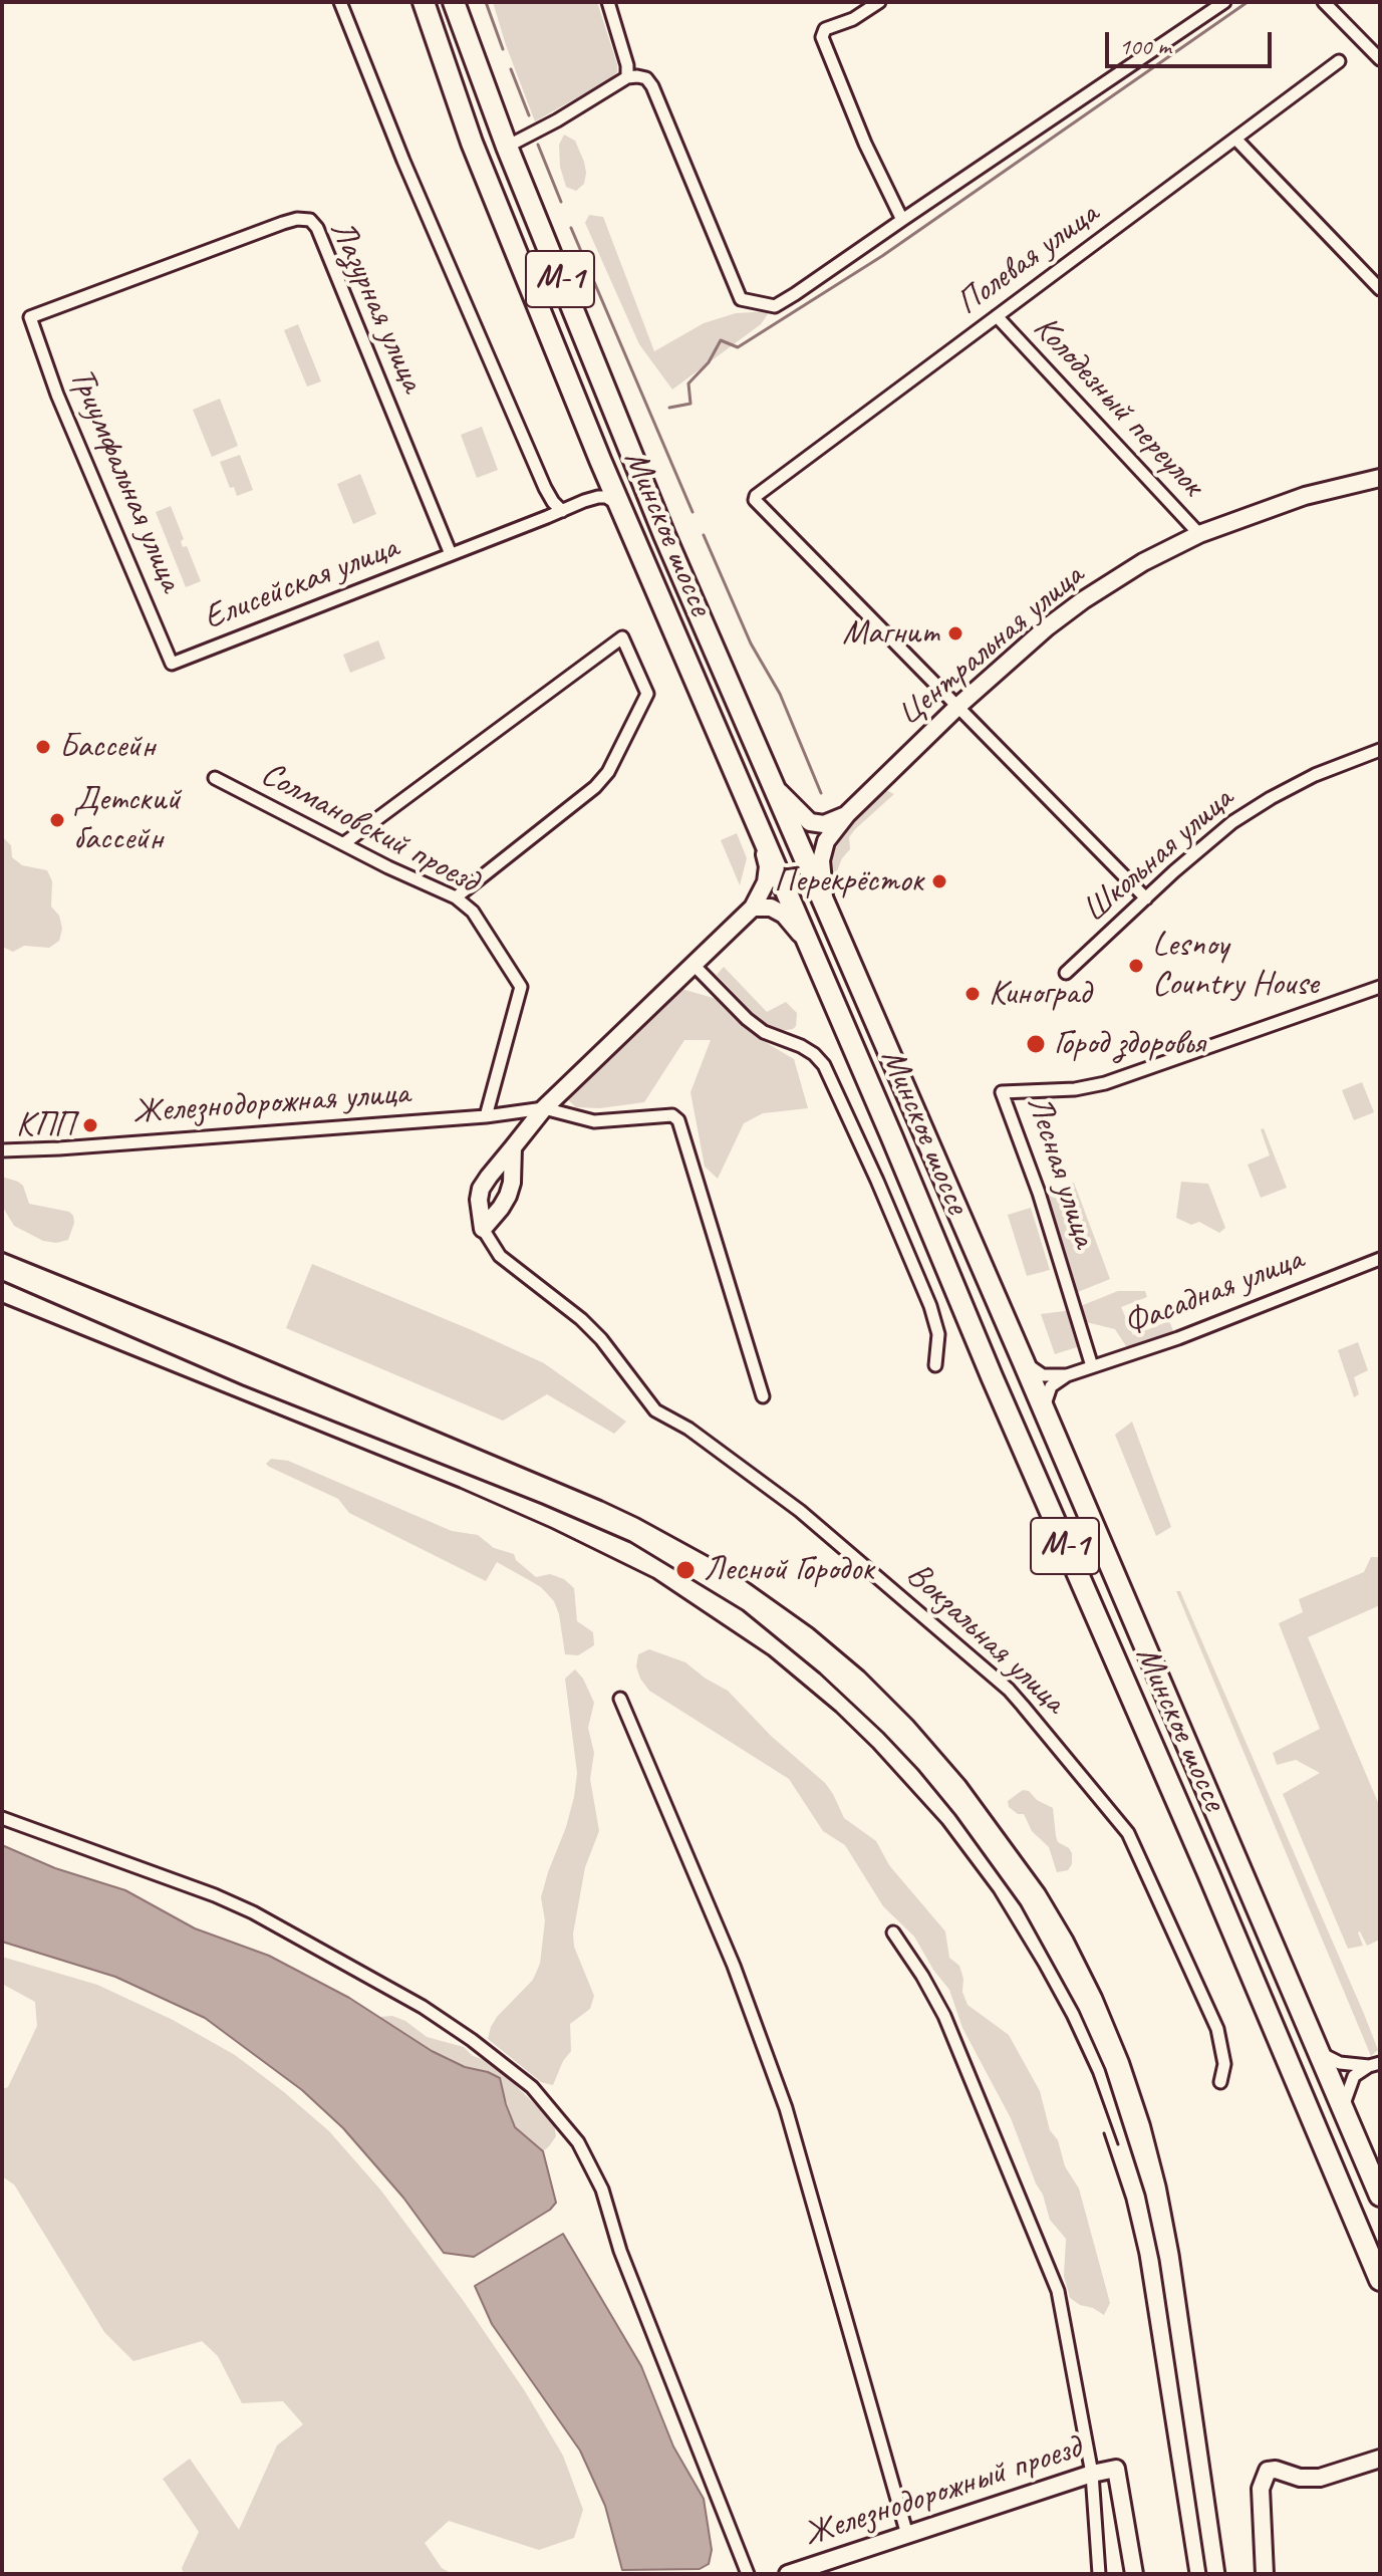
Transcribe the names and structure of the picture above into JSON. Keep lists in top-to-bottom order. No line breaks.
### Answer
{"streets":{"highway":["М-1","Минское шоссе"],"street":["Полевая улица","Лазурная улица","Колодезный переулок","Триумфальная улица","Елисейская улица","Центральная улица","Солмановский проезд","Школьная улица","Железнодорожная улица","Лесная улица","Фасадная улица","Вокзальная улица","Железнодорожный проезд"]},"crossings":[["Полевая улица","Колодезный переулок"],["Полевая улица","Центральная улица"],["Лазурная улица","Триумфальная улица"],["Лазурная улица","Елисейская улица"],["Колодезный переулок","Центральная улица"],["Триумфальная улица","Елисейская улица"],["Минское шоссе","Центральная улица"],["Солмановский проезд","Железнодорожная улица"],["Лесная улица","Фасадная улица"]],"places":["Магнит","Бассейн","Детский бассейн","Перекрёсток","Lesnoy Country House","Киноград","Город здоровья","КПП","Лесной Городок"],"scale_bar":"100 m"}
